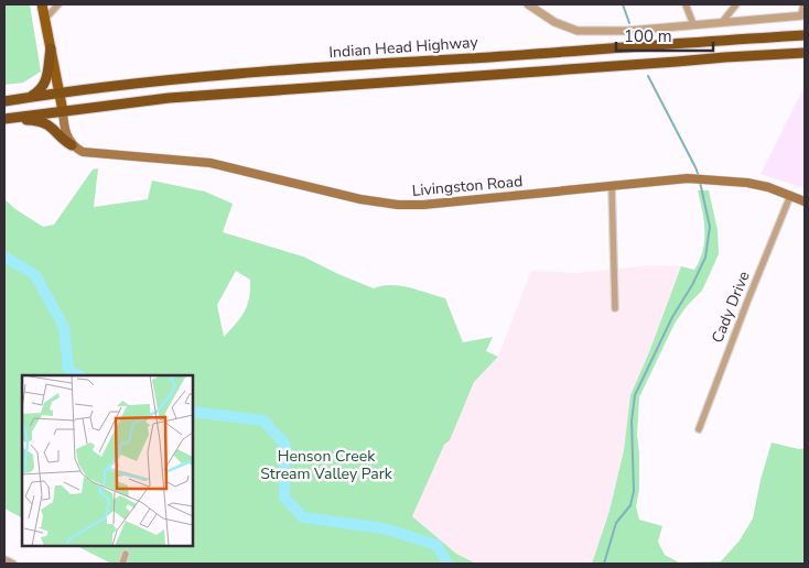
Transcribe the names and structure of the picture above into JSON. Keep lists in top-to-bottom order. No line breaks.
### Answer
{"streets":{"highway":["Indian Head Highway"],"main road":["Livingston Road"],"street":["Cady Drive"]},"crossings":[["Livingston Road","Cady Drive"]],"parks":["Henson Creek Stream Valley Park"],"scale_bar":"100 m"}
